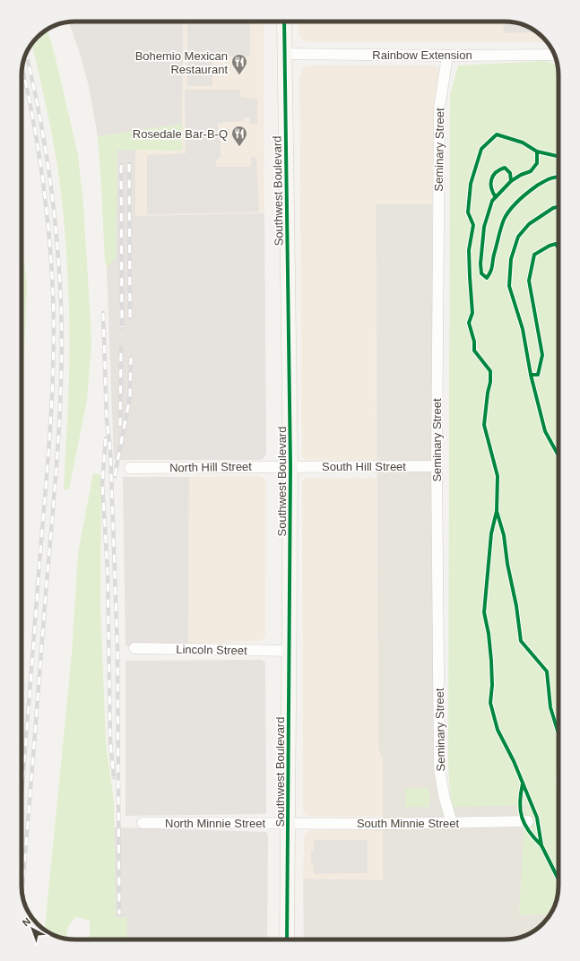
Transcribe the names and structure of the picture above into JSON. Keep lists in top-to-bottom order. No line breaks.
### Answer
{"streets":{"main road":["Southwest Boulevard"],"street":["Rainbow Extension","Seminary Street","South Hill Street","North Hill Street","Lincoln Street","North Minnie Street","South Minnie Street"]},"crossings":[["Rainbow Extension","Seminary Street"],["Rainbow Extension","Southwest Boulevard"],["Seminary Street","South Hill Street"],["Seminary Street","South Minnie Street"],["Southwest Boulevard","South Hill Street"],["Southwest Boulevard","North Hill Street"],["Southwest Boulevard","Lincoln Street"],["Southwest Boulevard","North Minnie Street"],["Southwest Boulevard","South Minnie Street"],["South Hill Street","North Hill Street"],["North Minnie Street","South Minnie Street"]],"places":{"restaurant":["Bohemio Mexican Restaurant","Rosedale Bar-B-Q"]},"north":"top left"}
